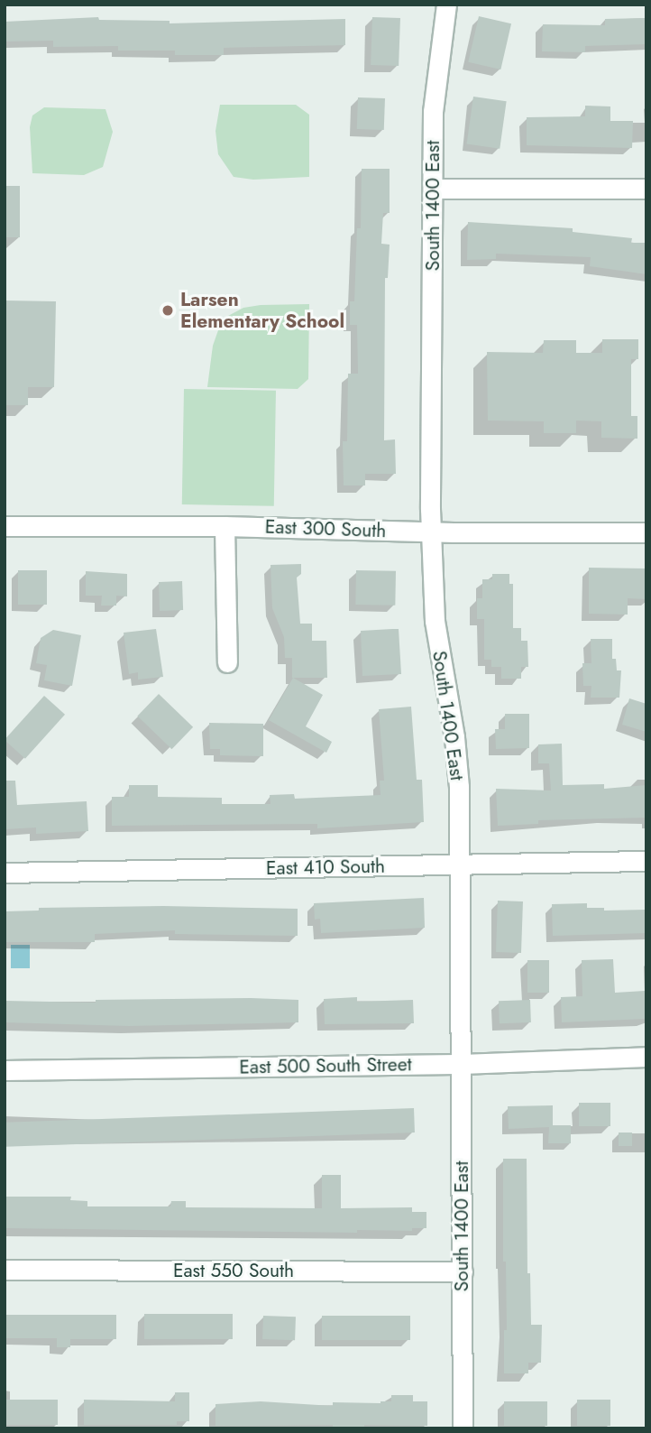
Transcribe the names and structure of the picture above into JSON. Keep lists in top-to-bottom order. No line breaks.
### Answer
{"streets":{"street":["South 1400 East","East 300 South","East 410 South","East 500 South Street","East 550 South"]},"crossings":[["South 1400 East","East 300 South"],["South 1400 East","East 410 South"],["South 1400 East","East 500 South Street"],["South 1400 East","East 550 South"]],"places":["Larsen Elementary School"]}
